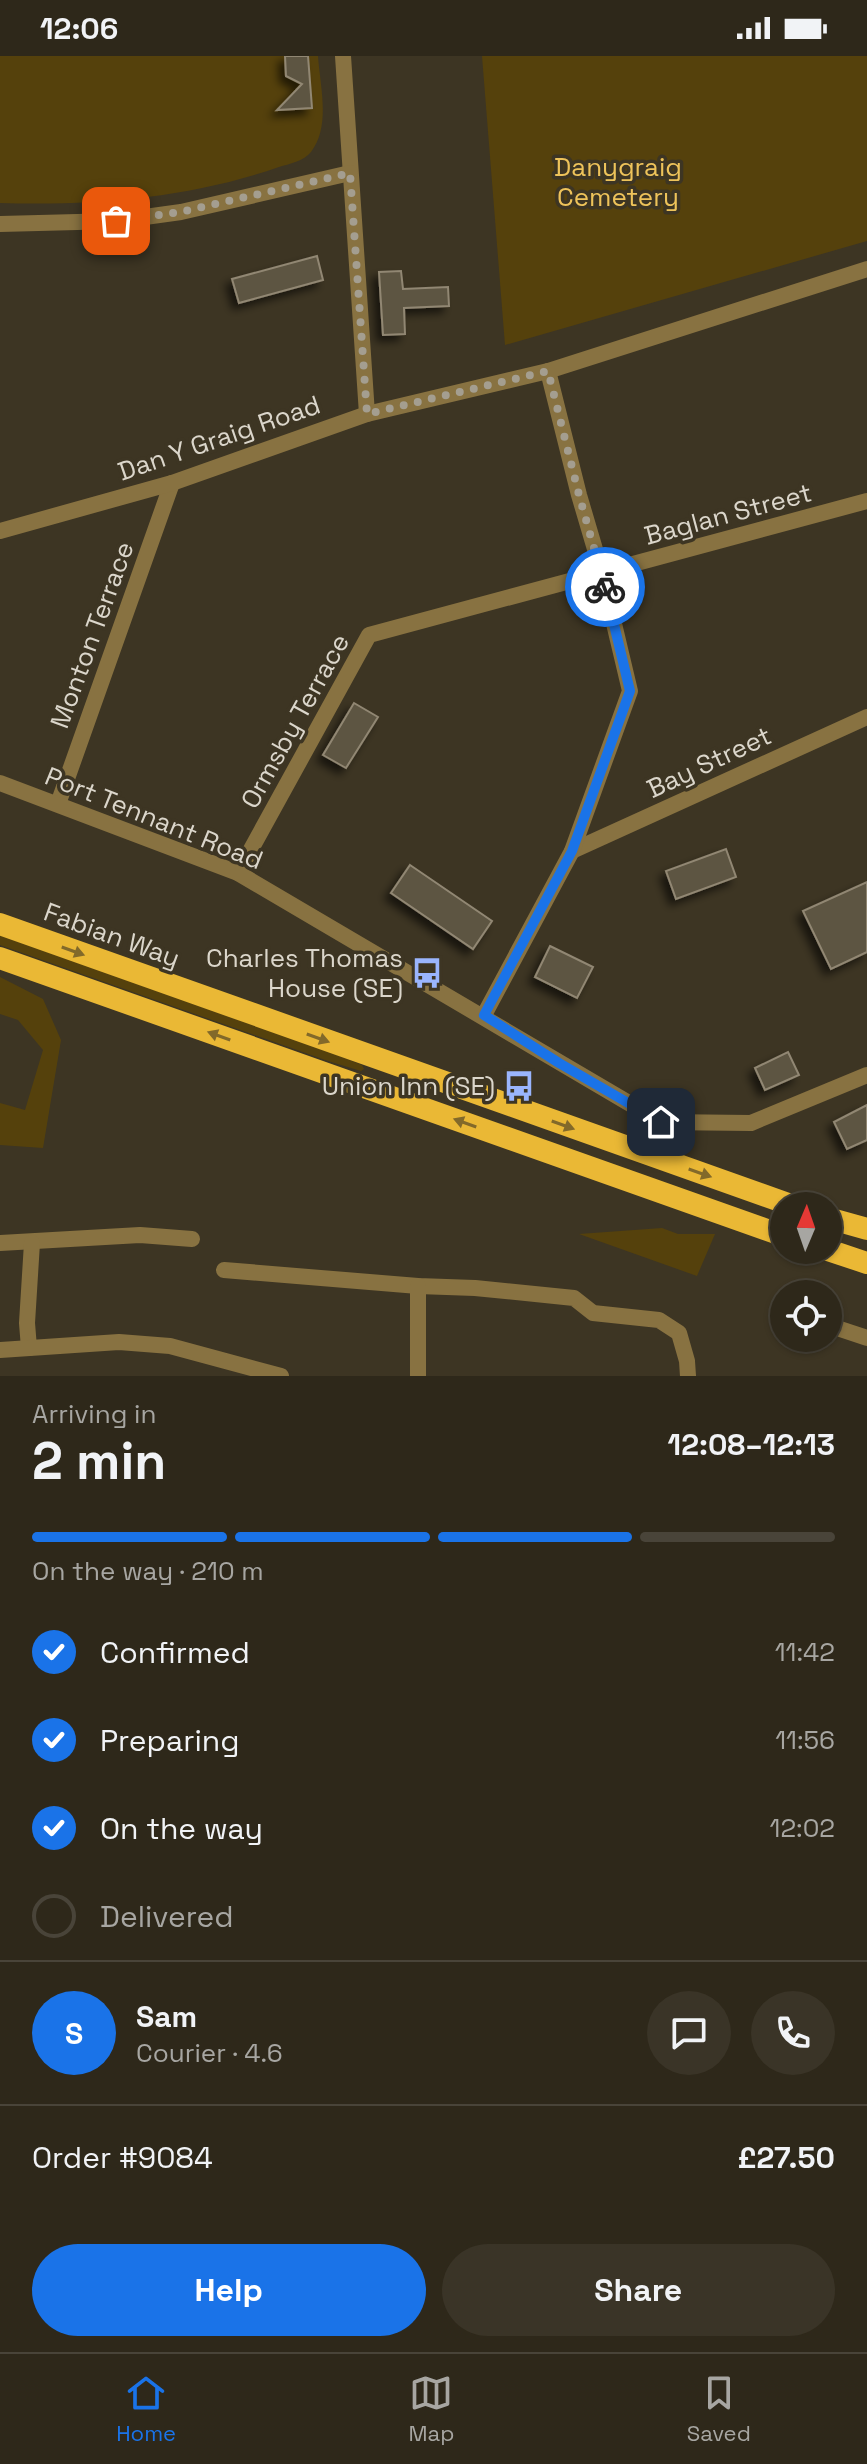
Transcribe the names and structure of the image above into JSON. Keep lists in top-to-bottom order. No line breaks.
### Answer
{"streets":{"highway":["Fabian Way"],"street":["Dan Y Graig Road","Baglan Street","Monton Terrace","Ormsby Terrace","Bay Street","Port Tennant Road"]},"crossings":[["Dan Y Graig Road","Monton Terrace"],["Baglan Street","Ormsby Terrace"],["Monton Terrace","Port Tennant Road"],["Ormsby Terrace","Port Tennant Road"]],"parks":["Danygraig Cemetery"],"places":{"bus stop":["Charles Thomas House (SE)","Union Inn (SE)"]},"north":"top","page":{"status":"12:06","heading":["2 min","Arriving in","12:08–12:13"],"panel":["Sam","Courier · 4.6","Order #9084","£27.50"],"bar":"On the way · 210 m","list":[["Confirmed","11:42"],["Preparing","11:56"],["On the way","12:02"],"Delivered"],"round":"S","buttons":["Help","Share"],"tabs":["Home","Map","Saved"]}}
